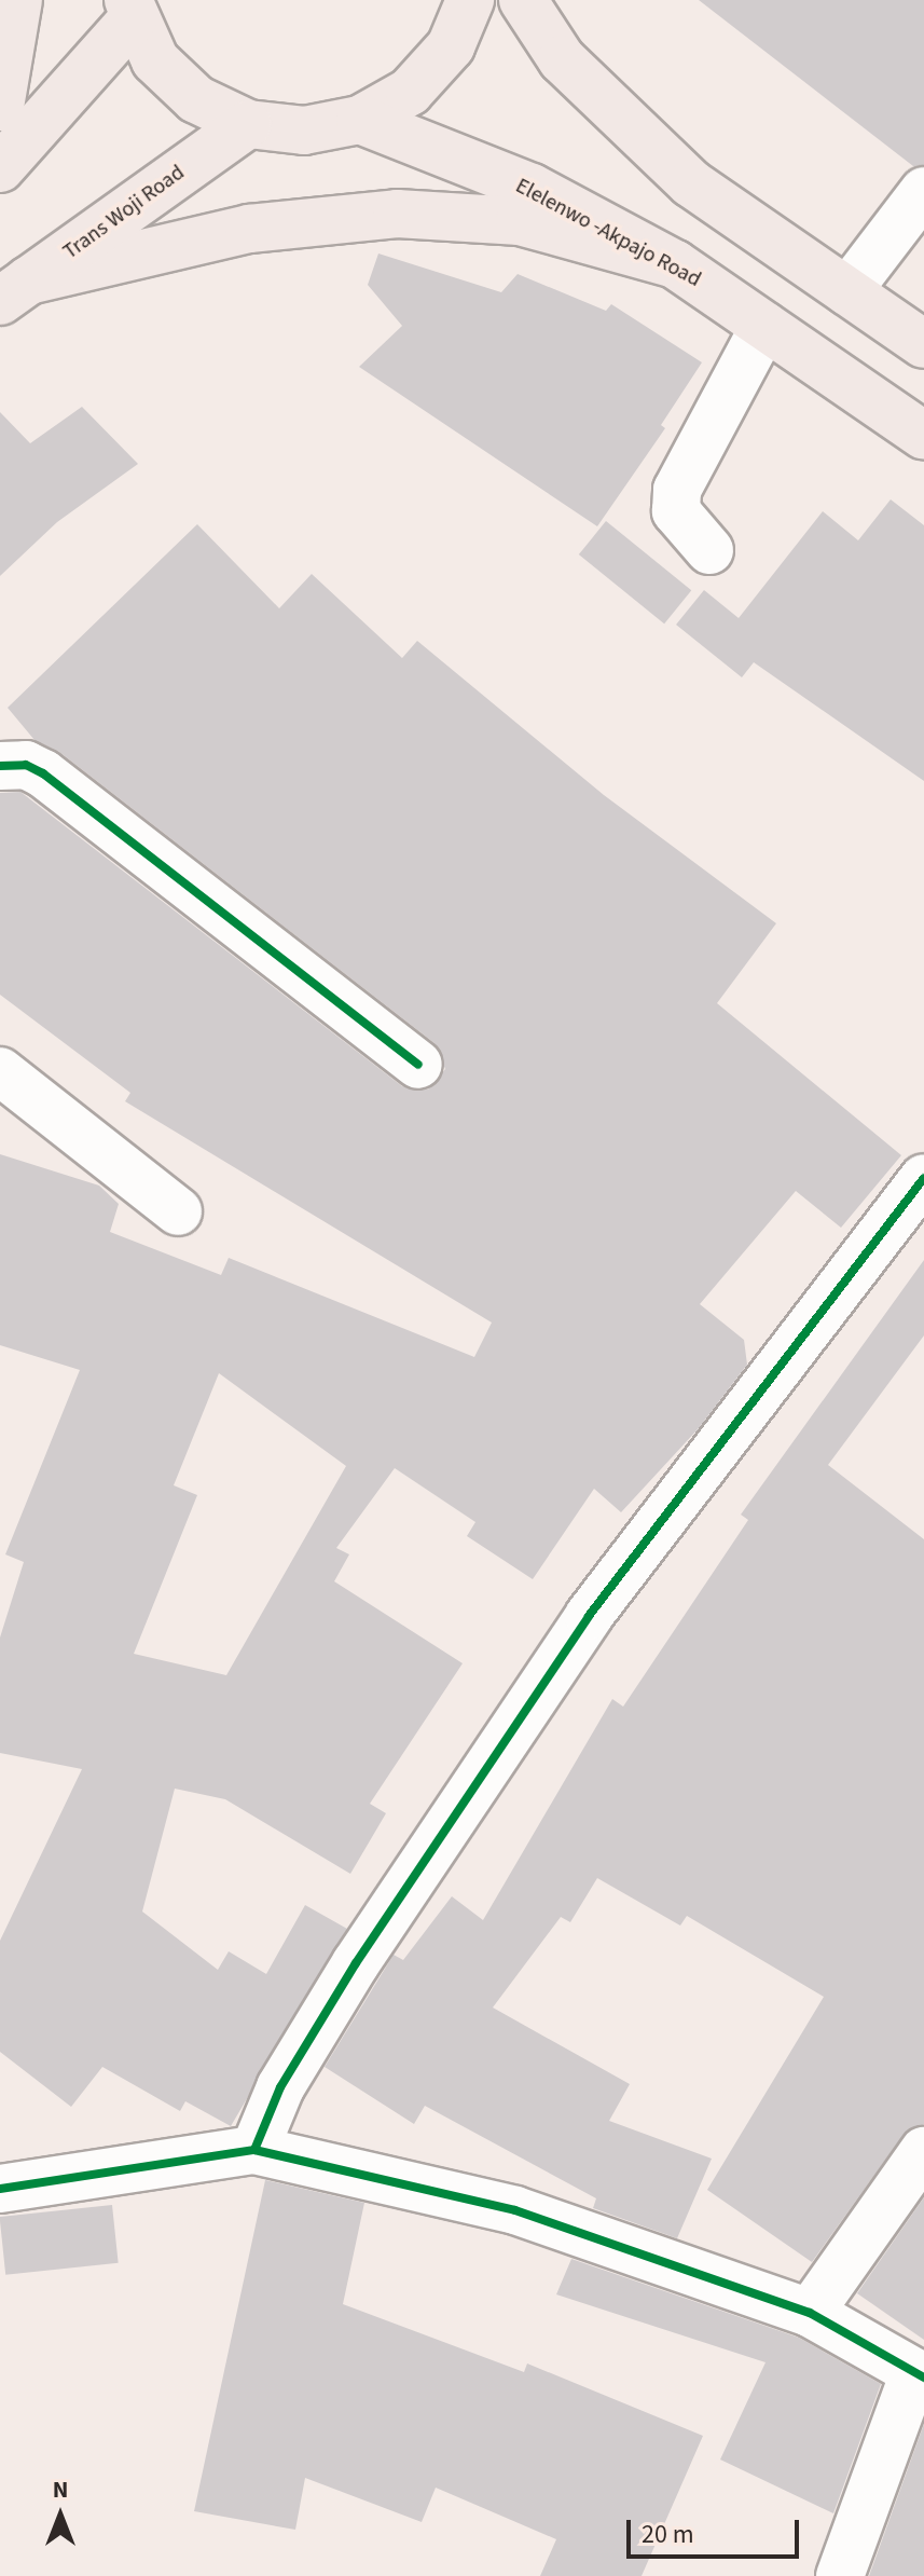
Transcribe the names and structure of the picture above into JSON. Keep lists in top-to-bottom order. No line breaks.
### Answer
{"streets":{"main road":["Trans Woji Road","Elelenwo -Akpajo Road"]},"scale_bar":"20 m","north":"top"}
